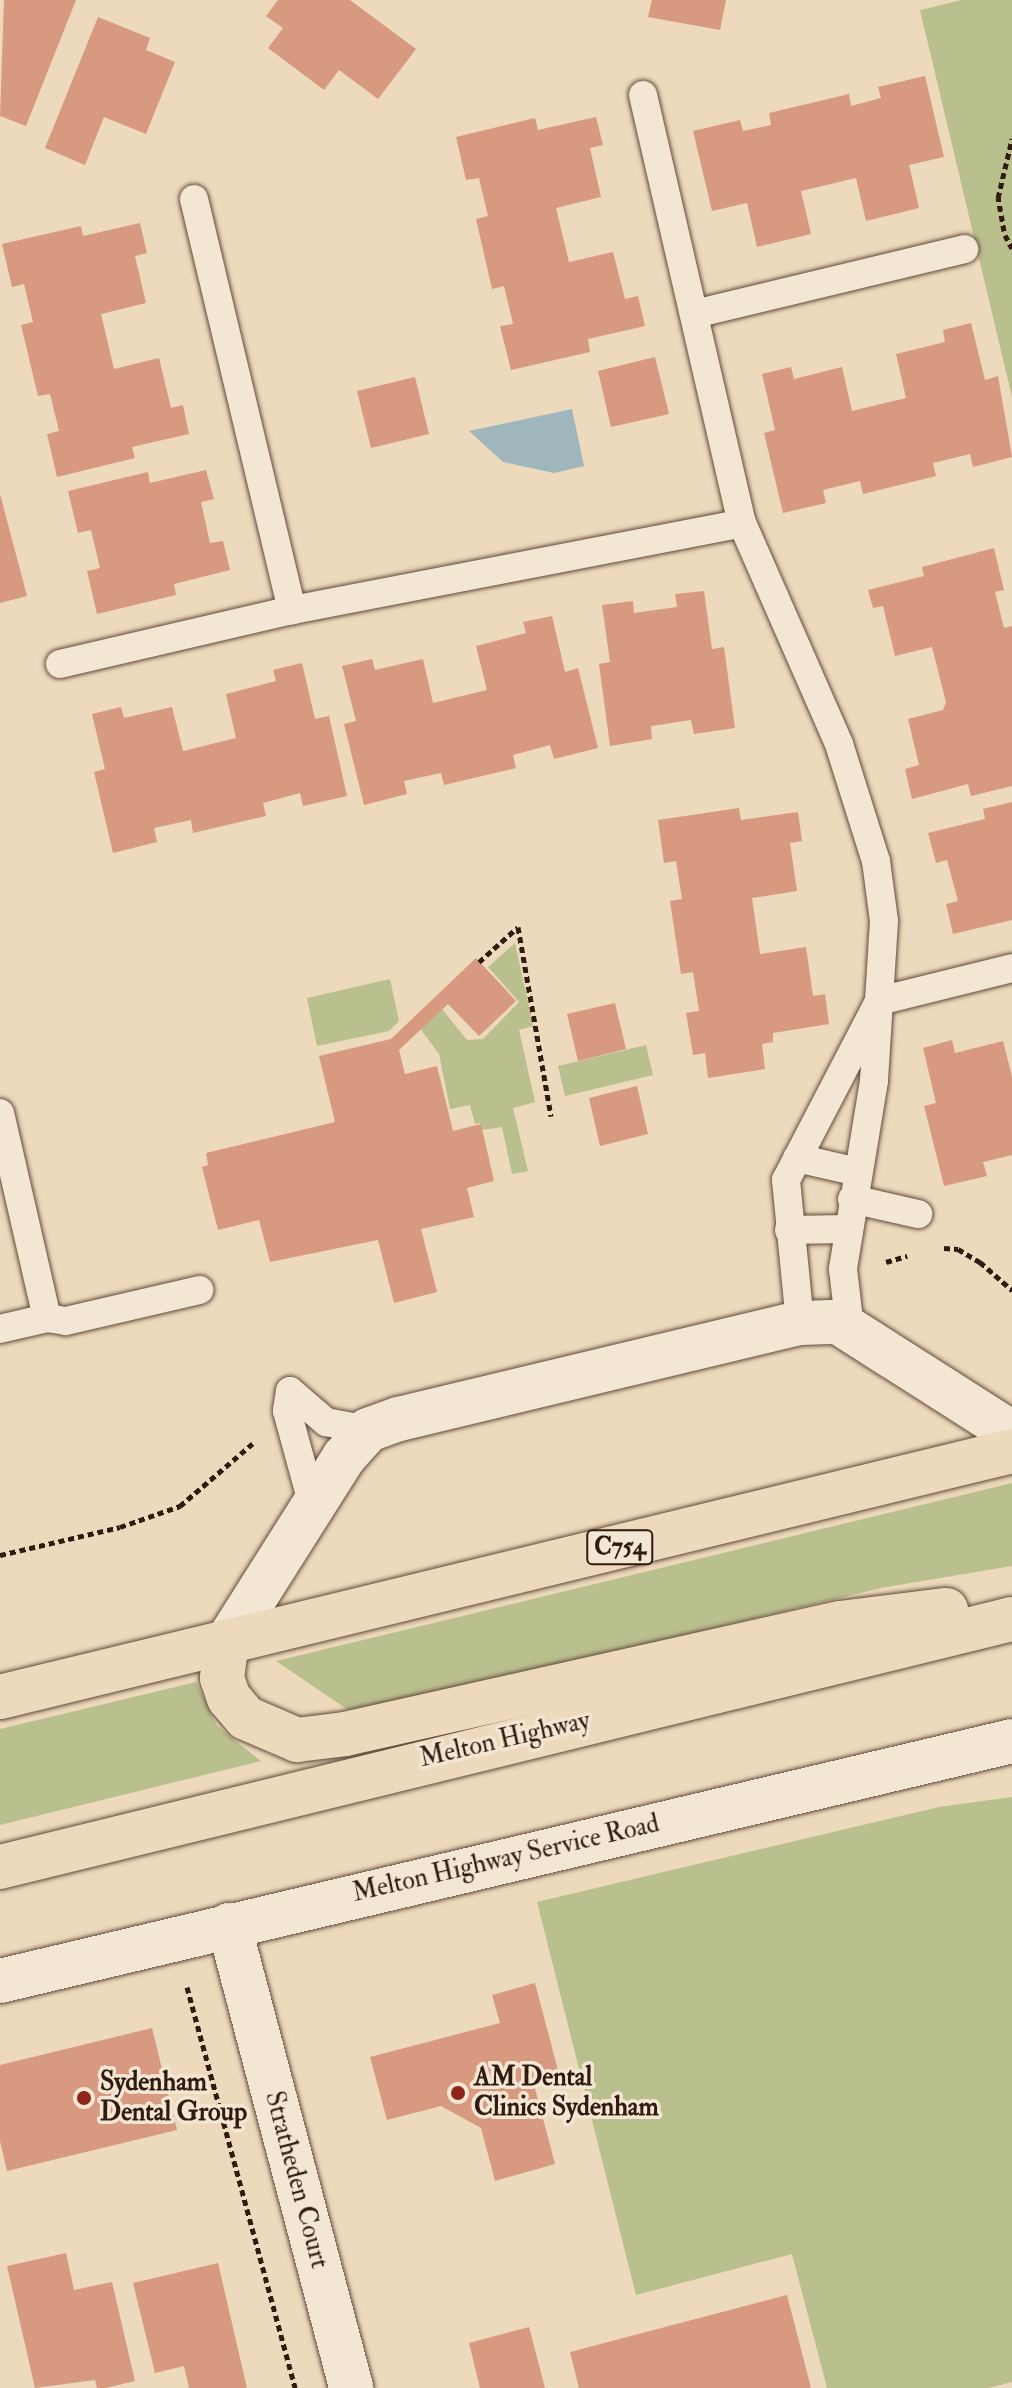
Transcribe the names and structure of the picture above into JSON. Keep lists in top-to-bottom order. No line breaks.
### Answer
{"streets":{"highway":["C754","Melton Highway"],"street":["Melton Highway Service Road","Stratheden Court"]},"crossings":[["Melton Highway Service Road","Stratheden Court"]],"places":["AM Dental Clinics Sydenham","Sydenham Dental Group"]}
